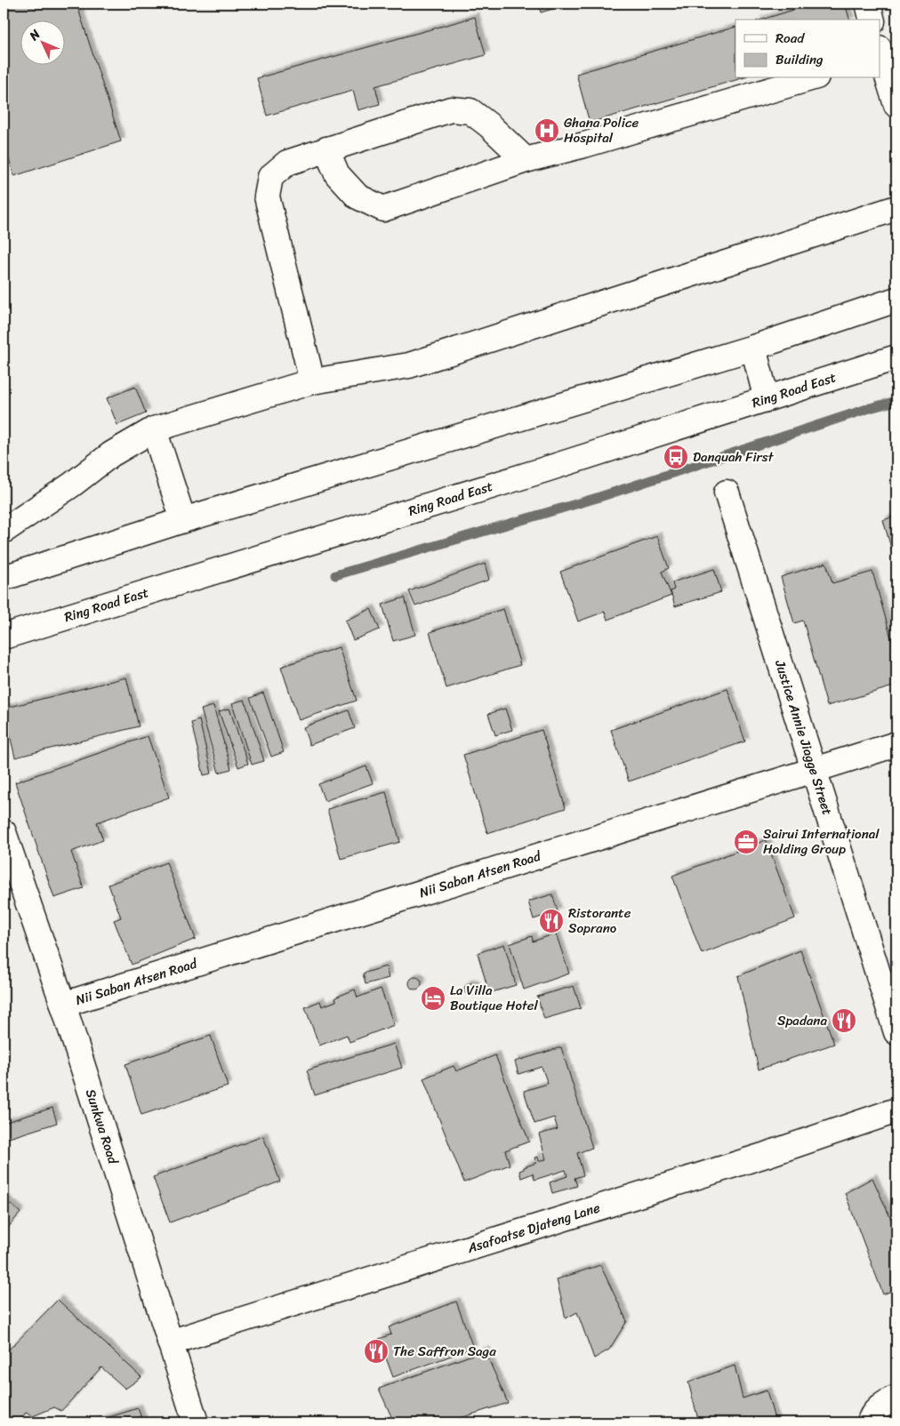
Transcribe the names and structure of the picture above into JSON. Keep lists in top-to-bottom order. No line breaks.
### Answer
{"streets":{"street":["Ring Road East","Justice Annie Jiagge Street","Nii Saban Atsen Road","Sunkwa Road","Asafoatse Djateng Lane"]},"crossings":[["Justice Annie Jiagge Street","Nii Saban Atsen Road"],["Nii Saban Atsen Road","Sunkwa Road"],["Sunkwa Road","Asafoatse Djateng Lane"]],"places":{"hospital":["Ghana Police Hospital"],"bus stop":["Danquah First"],"office":["Sairui International Holding Group"],"restaurant":["Ristorante Soprano","Spadana","The Saffron Saga"],"hotel":["La Villa Boutique Hotel"]},"legend":["Road","Building"],"north":"top left"}
